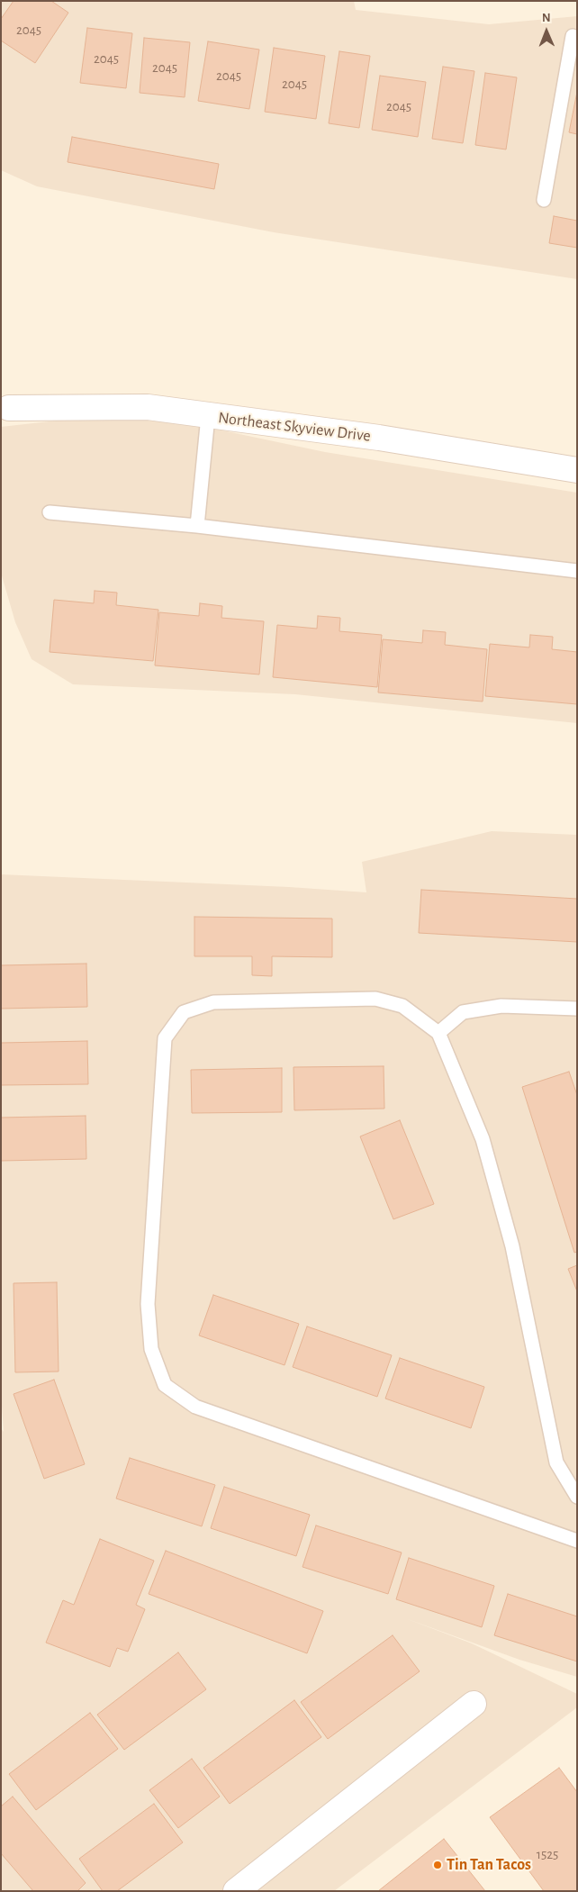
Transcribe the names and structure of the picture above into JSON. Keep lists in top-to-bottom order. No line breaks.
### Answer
{"streets":{"street":["Northeast Skyview Drive"]},"places":["Tin Tan Tacos"],"house_numbers":["2045","2045","2045","2045","2045","2045","1525"],"north":"top"}
